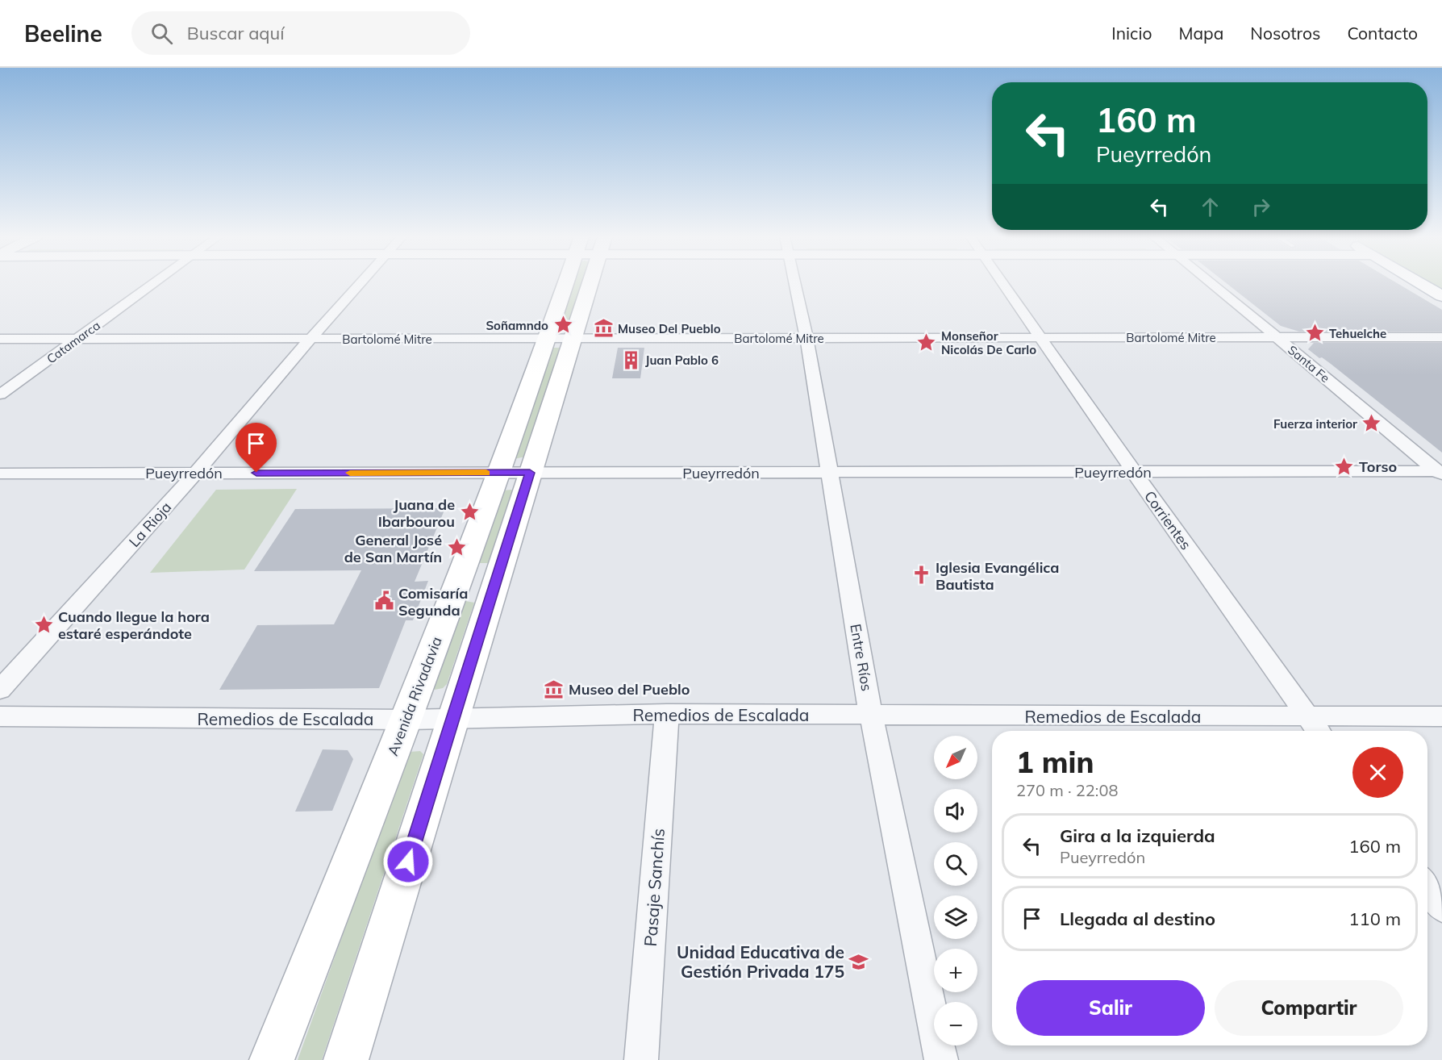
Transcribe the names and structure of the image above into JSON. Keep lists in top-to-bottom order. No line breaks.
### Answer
{"streets":{"main road":["Avenida Rivadavia"],"street":["Bartolomé Mitre","Catamarca","Santa Fe","Pueyrredón","Corrientes","La Rioja","Entre Ríos","Remedios de Escalada","Pasaje Sanchís"]},"crossings":[["Bartolomé Mitre","Catamarca"],["Bartolomé Mitre","Santa Fe"],["Bartolomé Mitre","Corrientes"],["Bartolomé Mitre","La Rioja"],["Bartolomé Mitre","Entre Ríos"],["Bartolomé Mitre","Avenida Rivadavia"],["Santa Fe","Pueyrredón"],["Pueyrredón","Corrientes"],["Pueyrredón","La Rioja"],["Pueyrredón","Entre Ríos"],["Pueyrredón","Avenida Rivadavia"],["Corrientes","Remedios de Escalada"],["Entre Ríos","Remedios de Escalada"],["Avenida Rivadavia","Remedios de Escalada"],["Remedios de Escalada","Pasaje Sanchís"]],"places":{"place":["Soñamndo","Tehuelche","Monseñor Nicolás De Carlo","Fuerza interior","Torso","Juana de Ibarbourou","General José de San Martín","Cuando llegue la hora estaré esperándote"],"museum":["Museo Del Pueblo","Museo del Pueblo"],"building":["Juan Pablo 6"],"church":["Iglesia Evangélica Bautista"],"public building":["Comisaría Segunda"],"school or university":["Unidad Educativa de Gestión Privada 175"]},"north":"bottom left","page":{"header":"Beeline","search":"Buscar aquí","nav":["Inicio","Mapa","Nosotros","Contacto"],"turn":["160 m","Pueyrredón"],"heading":["1 min","270 m · 22:08"],"map_buttons":["+","−"],"list":[{"name":"Gira a la izquierda","note":"Pueyrredón","value":"160 m"},{"name":"Llegada al destino","value":"110 m"}],"buttons":["Salir","Compartir"]}}
